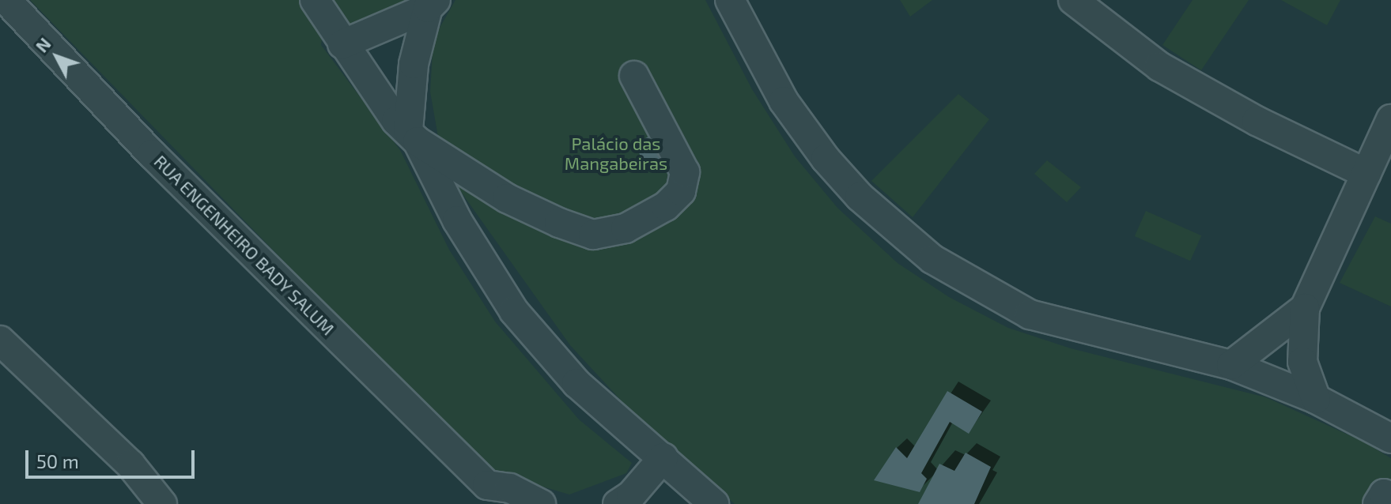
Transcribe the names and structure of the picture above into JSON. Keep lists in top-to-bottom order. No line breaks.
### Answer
{"streets":{"street":["RUA ENGENHEIRO BADY SALUM"]},"parks":["Palácio das Mangabeiras"],"scale_bar":"50 m","north":"top left"}
